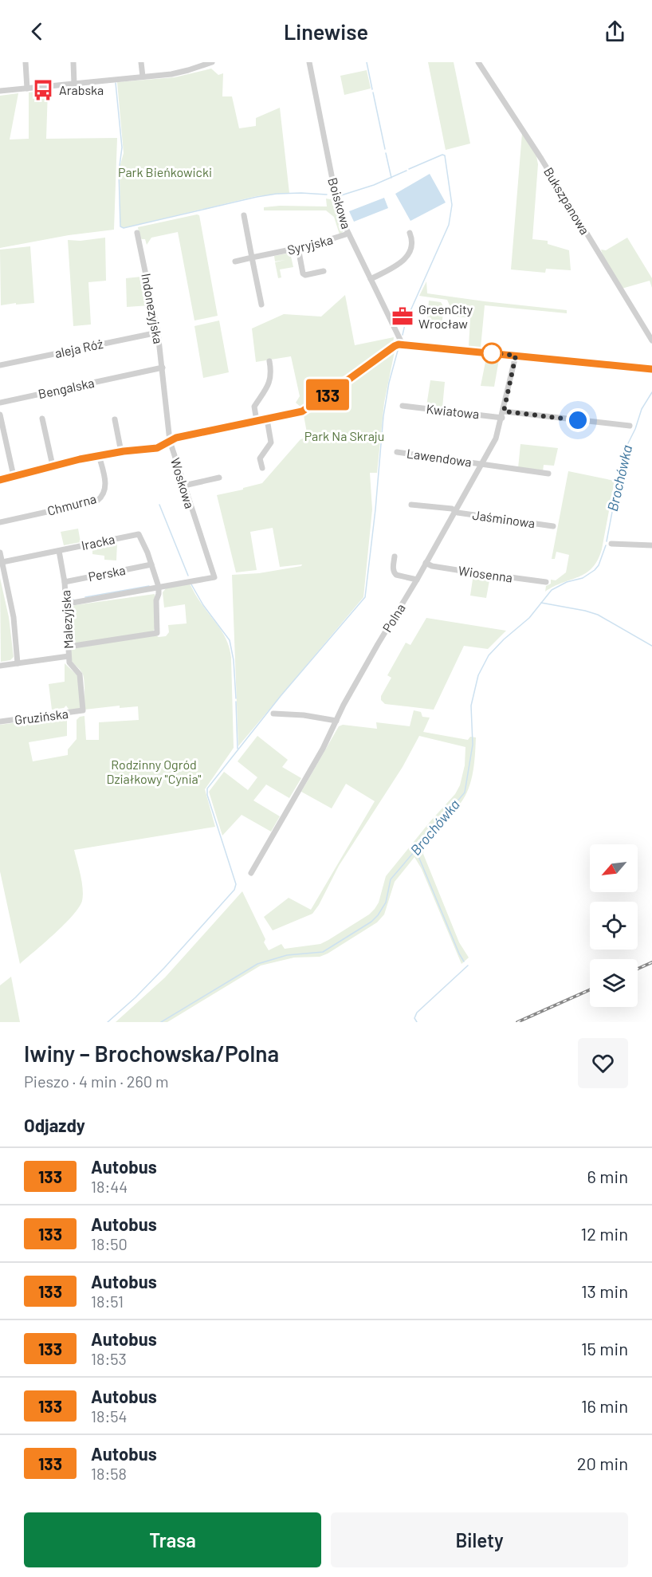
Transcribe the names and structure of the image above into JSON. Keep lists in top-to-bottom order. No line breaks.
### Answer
{"streets":{"street":["Bukszpanowa","Boiskowa","Syryjska","Indonezyjska","aleja Róż","Bengalska","Kwiatowa","Lawendowa","Woskowa","Chmurna","Jaśminowa","Iracka","Perska","Wiosenna","Polna","Malezyjska","Gruzińska"]},"crossings":[["Boiskowa","Syryjska"],["Indonezyjska","aleja Róż"],["Indonezyjska","Bengalska"],["Indonezyjska","Woskowa"],["Kwiatowa","Polna"],["Lawendowa","Polna"],["Woskowa","Iracka"],["Jaśminowa","Polna"],["Iracka","Perska"],["Perska","Malezyjska"],["Wiosenna","Polna"],["Malezyjska","Gruzińska"]],"water":["Brochówka"],"parks":["Park Bieńkowicki","Park Na Skraju","Rodzinny Ogród Działkowy \"Cynia\""],"places":{"bus stop":["Arabska"],"office":["GreenCity Wrocław"]},"lines":["bus line 133"],"north":"bottom left","page":{"header":"Linewise","on_map":"133","heading":[["Iwiny – Brochowska/Polna","Pieszo · 4 min · 260 m"],"Odjazdy"],"list":[{"mark":"133","name":"Autobus","note":"18:44","value":"6 min"},{"mark":"133","name":"Autobus","note":"18:50","value":"12 min"},{"mark":"133","name":"Autobus","note":"18:51","value":"13 min"},{"mark":"133","name":"Autobus","note":"18:53","value":"15 min"},{"mark":"133","name":"Autobus","note":"18:54","value":"16 min"},{"mark":"133","name":"Autobus","note":"18:58","value":"20 min"}],"buttons":["Trasa","Bilety"]}}
